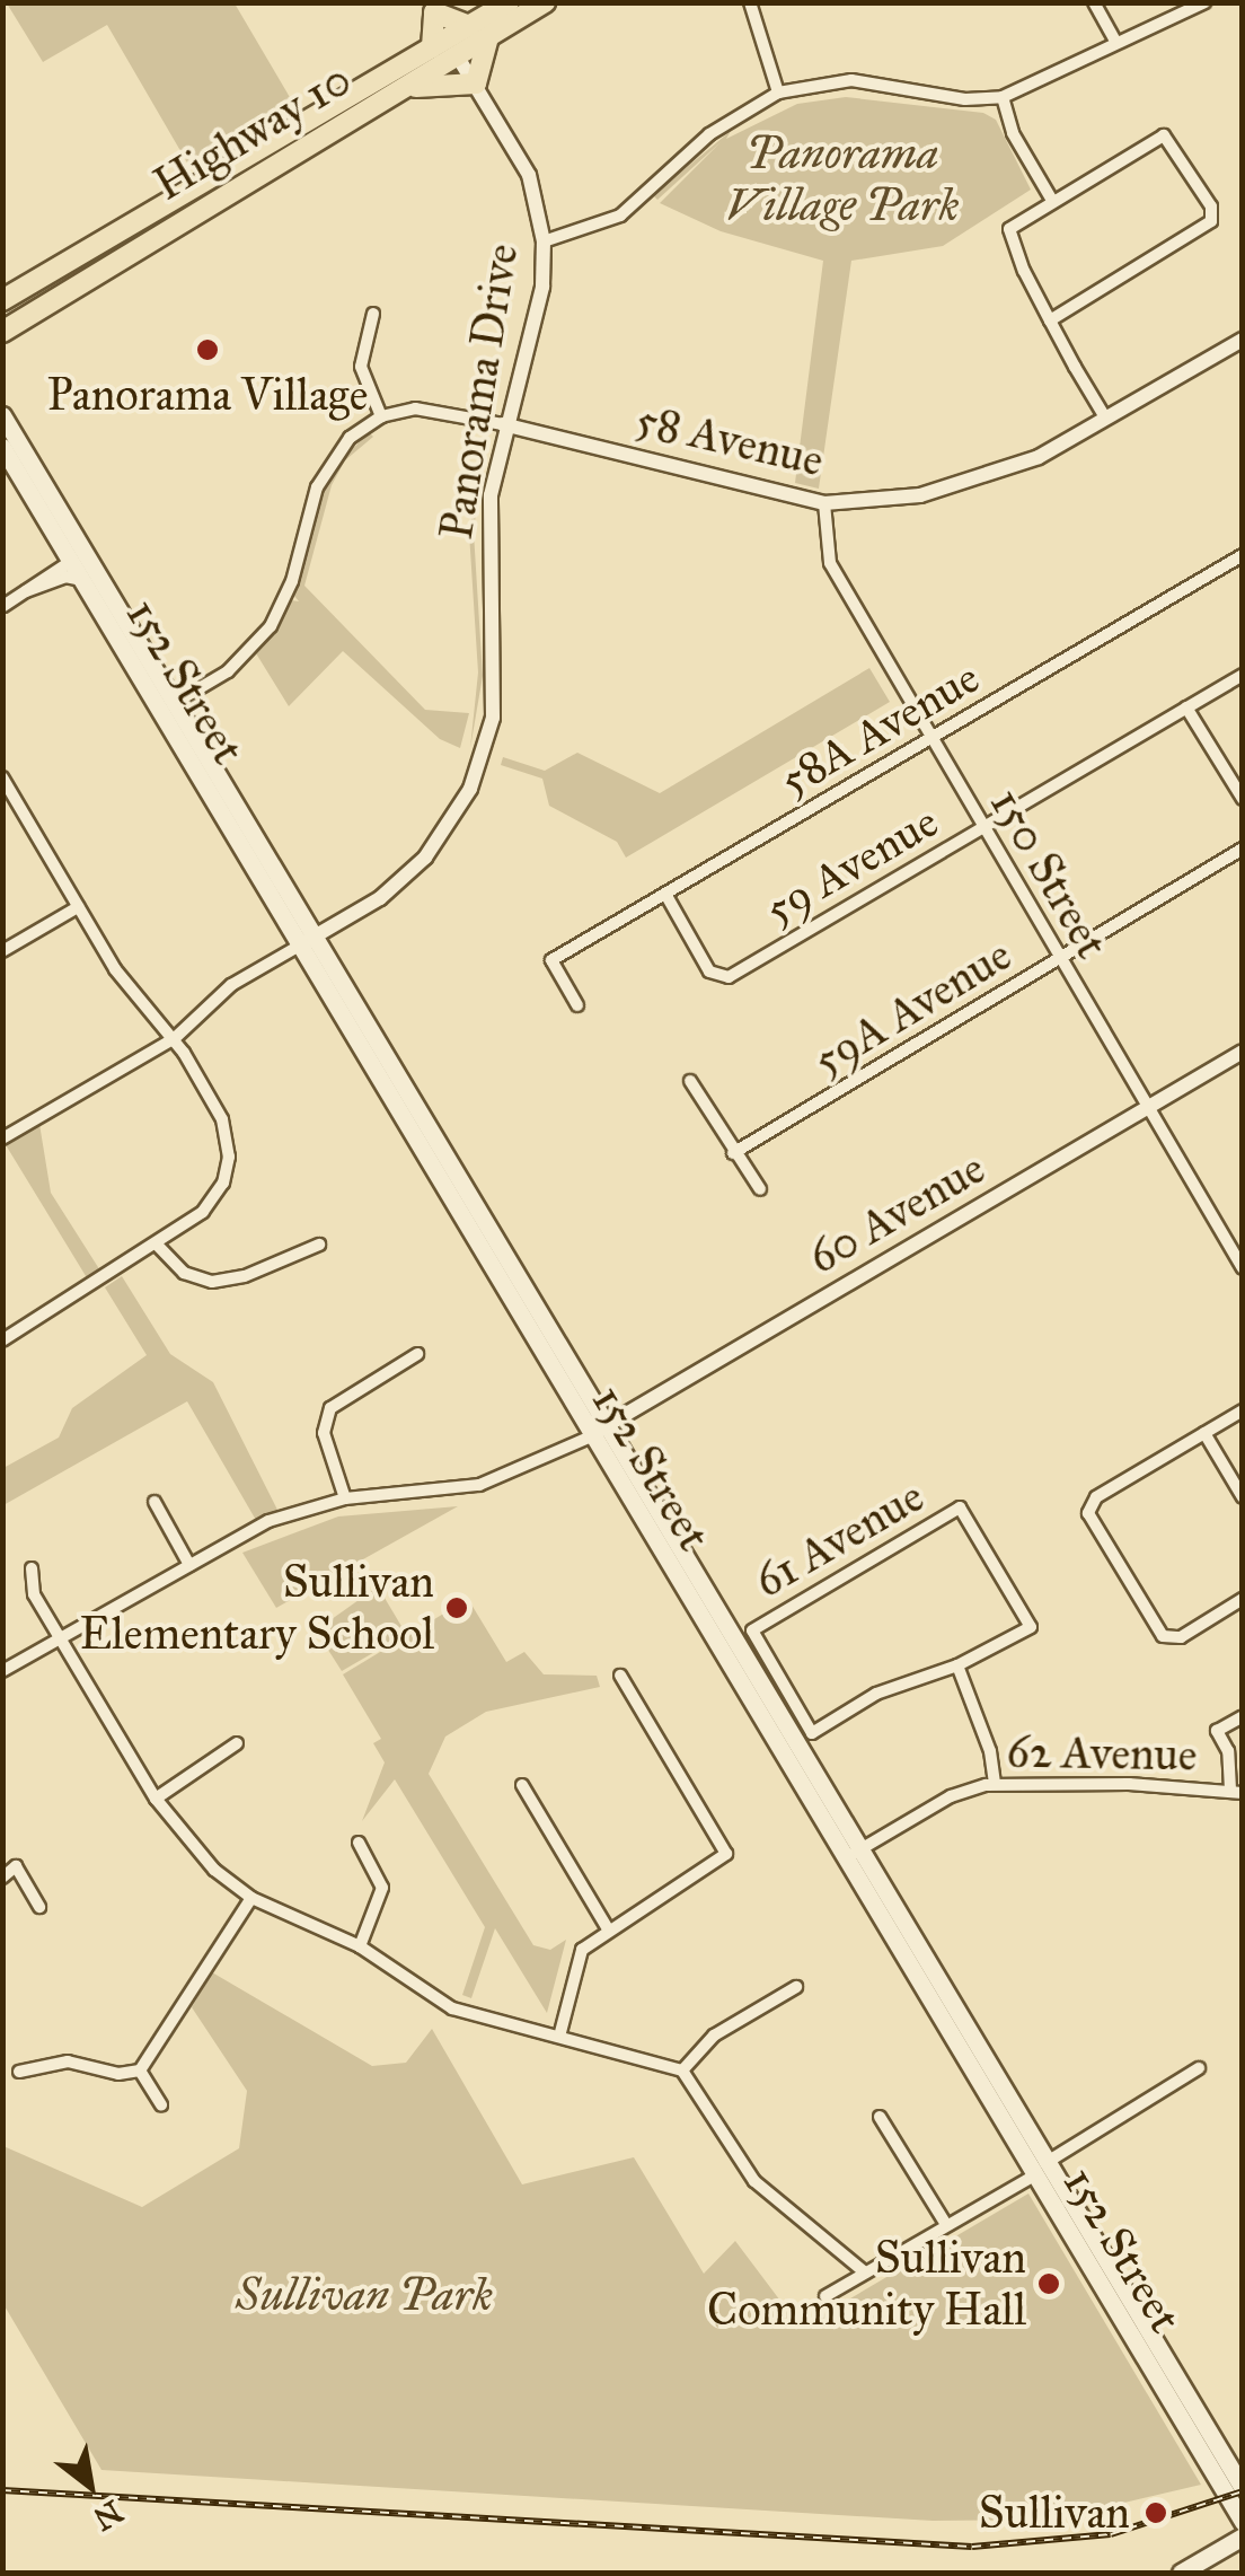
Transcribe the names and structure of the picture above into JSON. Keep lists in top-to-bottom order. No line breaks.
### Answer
{"streets":{"highway":["Highway 10"],"main road":["152 Street"],"street":["Panorama Drive","58 Avenue","58A Avenue","59 Avenue","150 Street","59A Avenue","60 Avenue","61 Avenue","62 Avenue"]},"crossings":[["Highway 10","Panorama Drive"],["Panorama Drive","58 Avenue"],["Panorama Drive","152 Street"],["58 Avenue","150 Street"],["152 Street","60 Avenue"],["152 Street","62 Avenue"],["58A Avenue","59 Avenue"],["58A Avenue","150 Street"],["59 Avenue","150 Street"],["150 Street","59A Avenue"],["150 Street","60 Avenue"]],"parks":["Panorama Village Park","Sullivan Park"],"places":["Panorama Village","Sullivan Elementary School","Sullivan Community Hall","Sullivan"],"north":"bottom right"}
